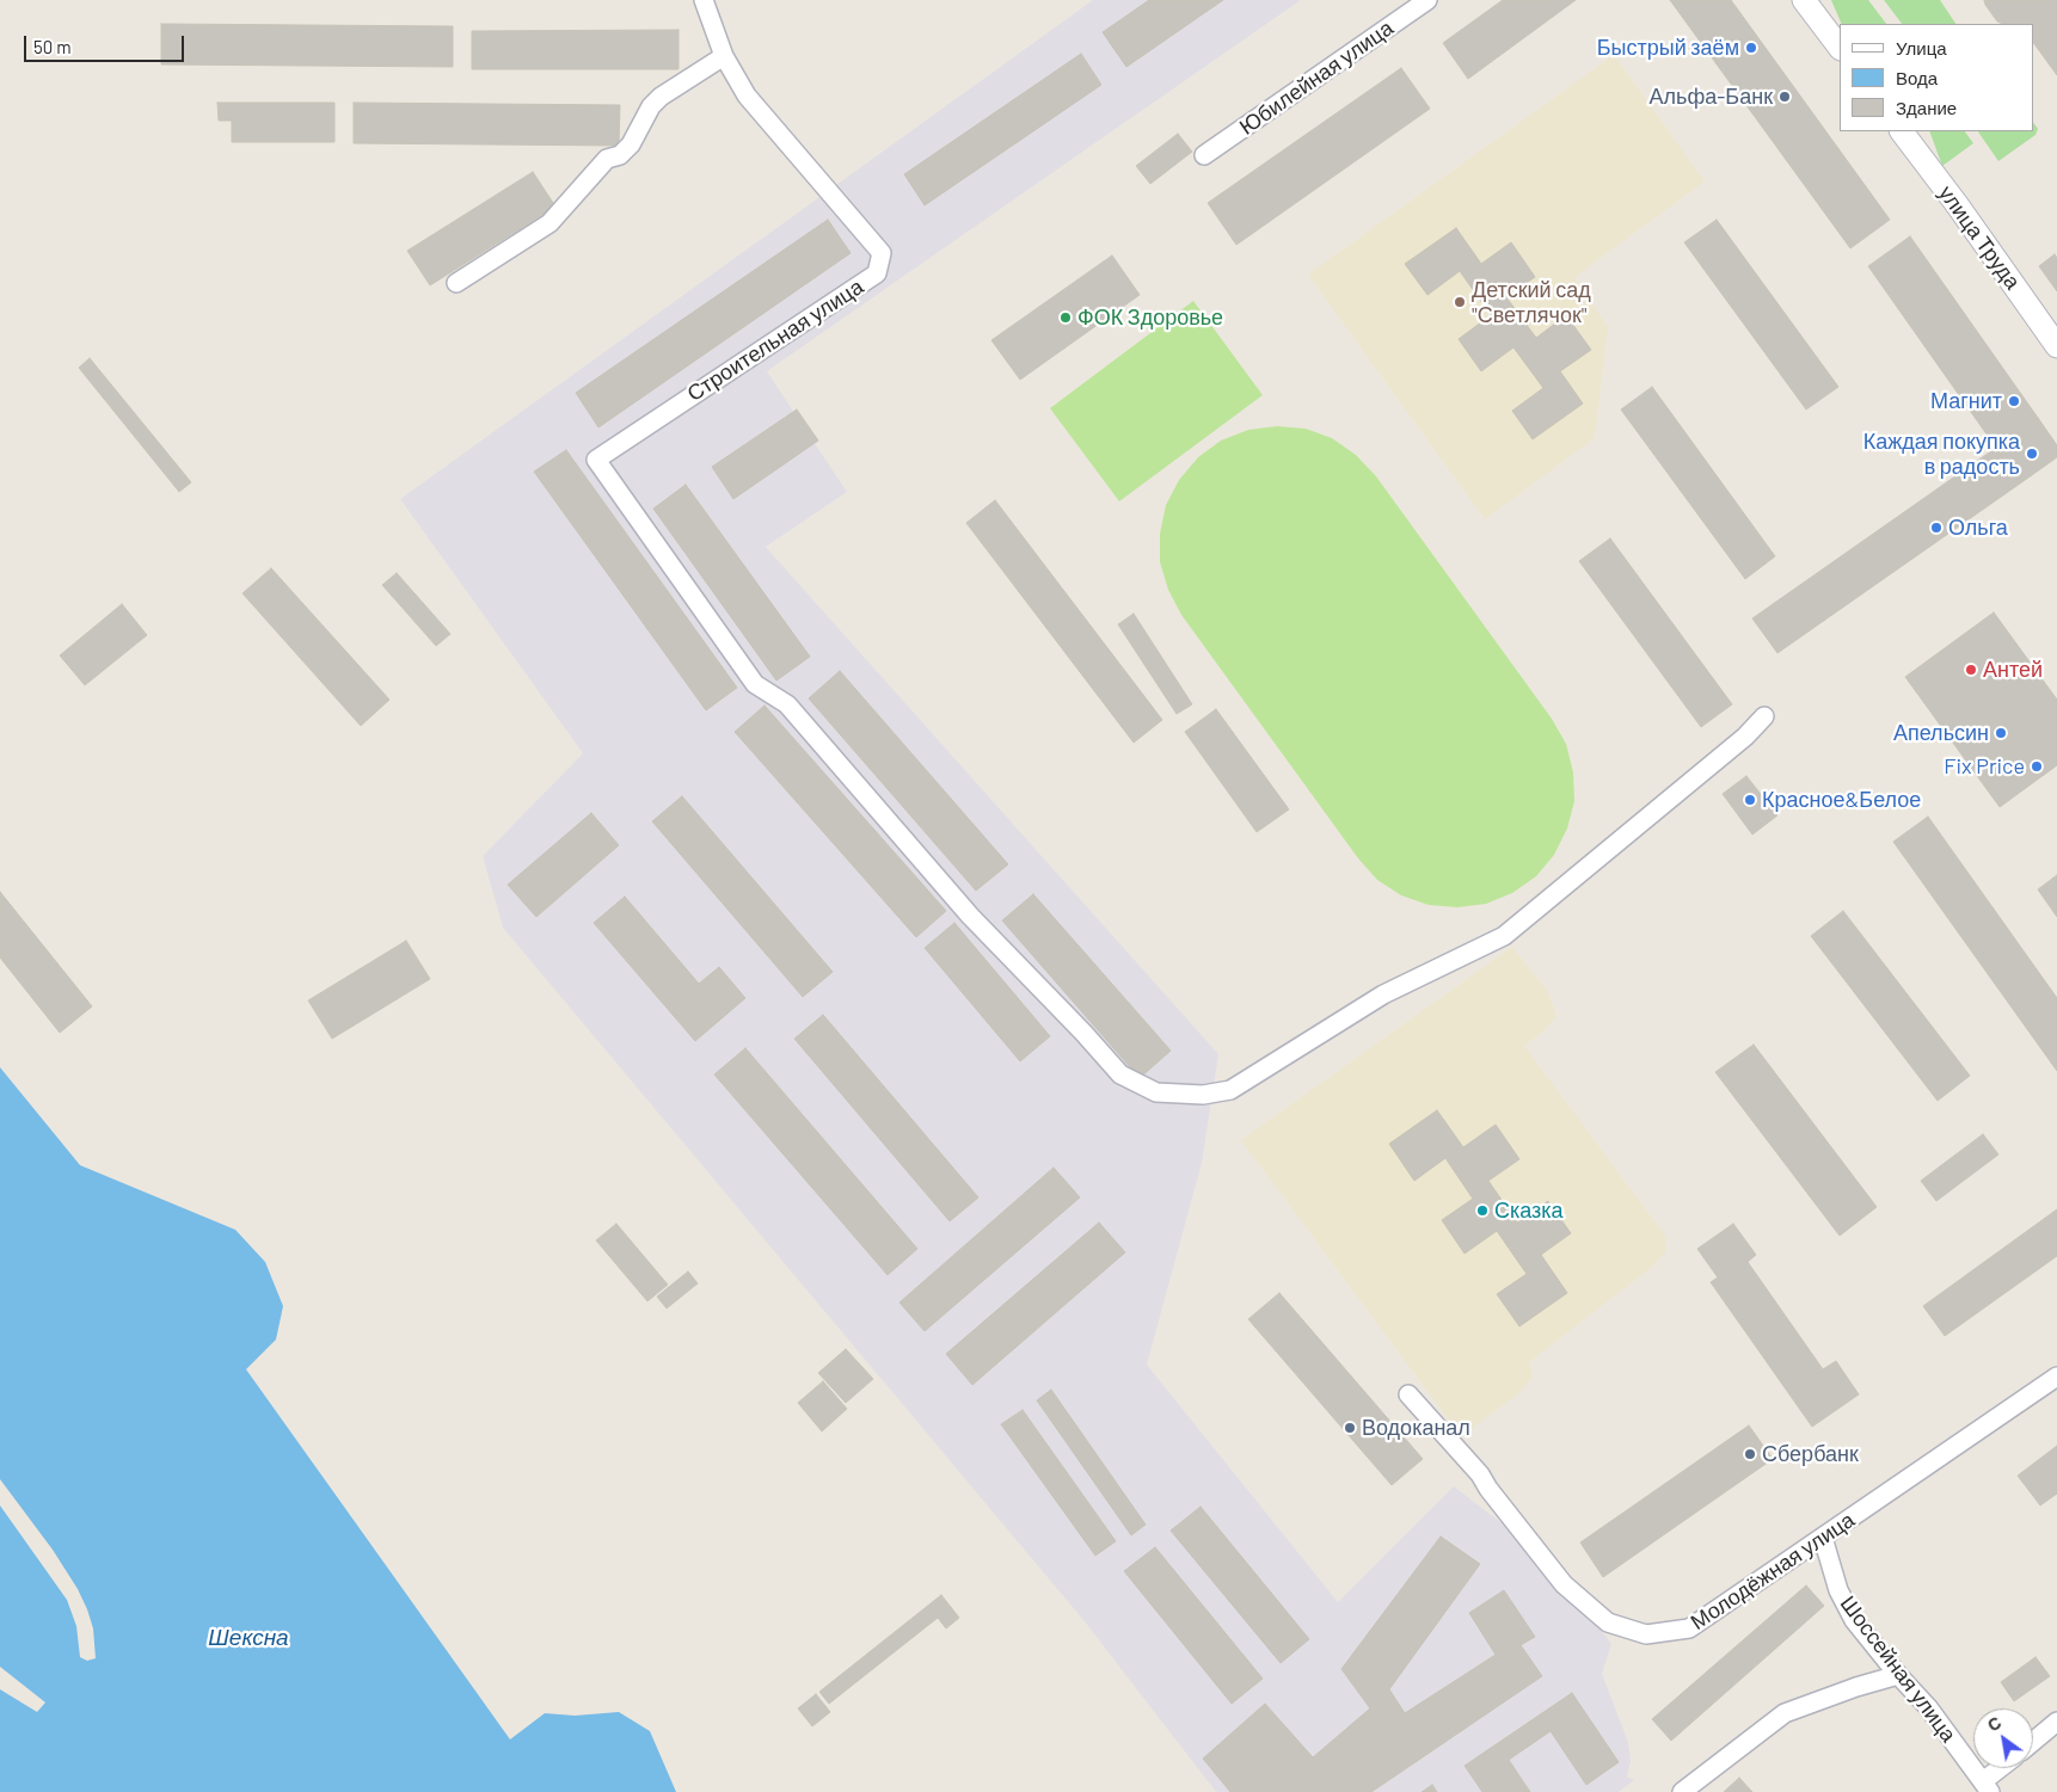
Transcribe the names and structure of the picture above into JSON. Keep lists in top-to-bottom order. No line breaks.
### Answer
{"streets":{"street":["Юбилейная улица","улица Труда","Строительная улица","Молодёжная улица","Шоссейная улица"]},"crossings":[["Молодёжная улица","Шоссейная улица"]],"water":["Шексна"],"places":["Быстрый заём","Альфа-Банк","Детский сад \"Светлячок\"","ФОК Здоровье","Магнит","Каждая покупка в радость","Ольга","Антей","Апельсин","Fix Price","Красное&Белое","Сказка","Водоканал","Сбербанк"],"legend":["Улица","Вода","Здание"],"scale_bar":"50 m","north":"top left"}
